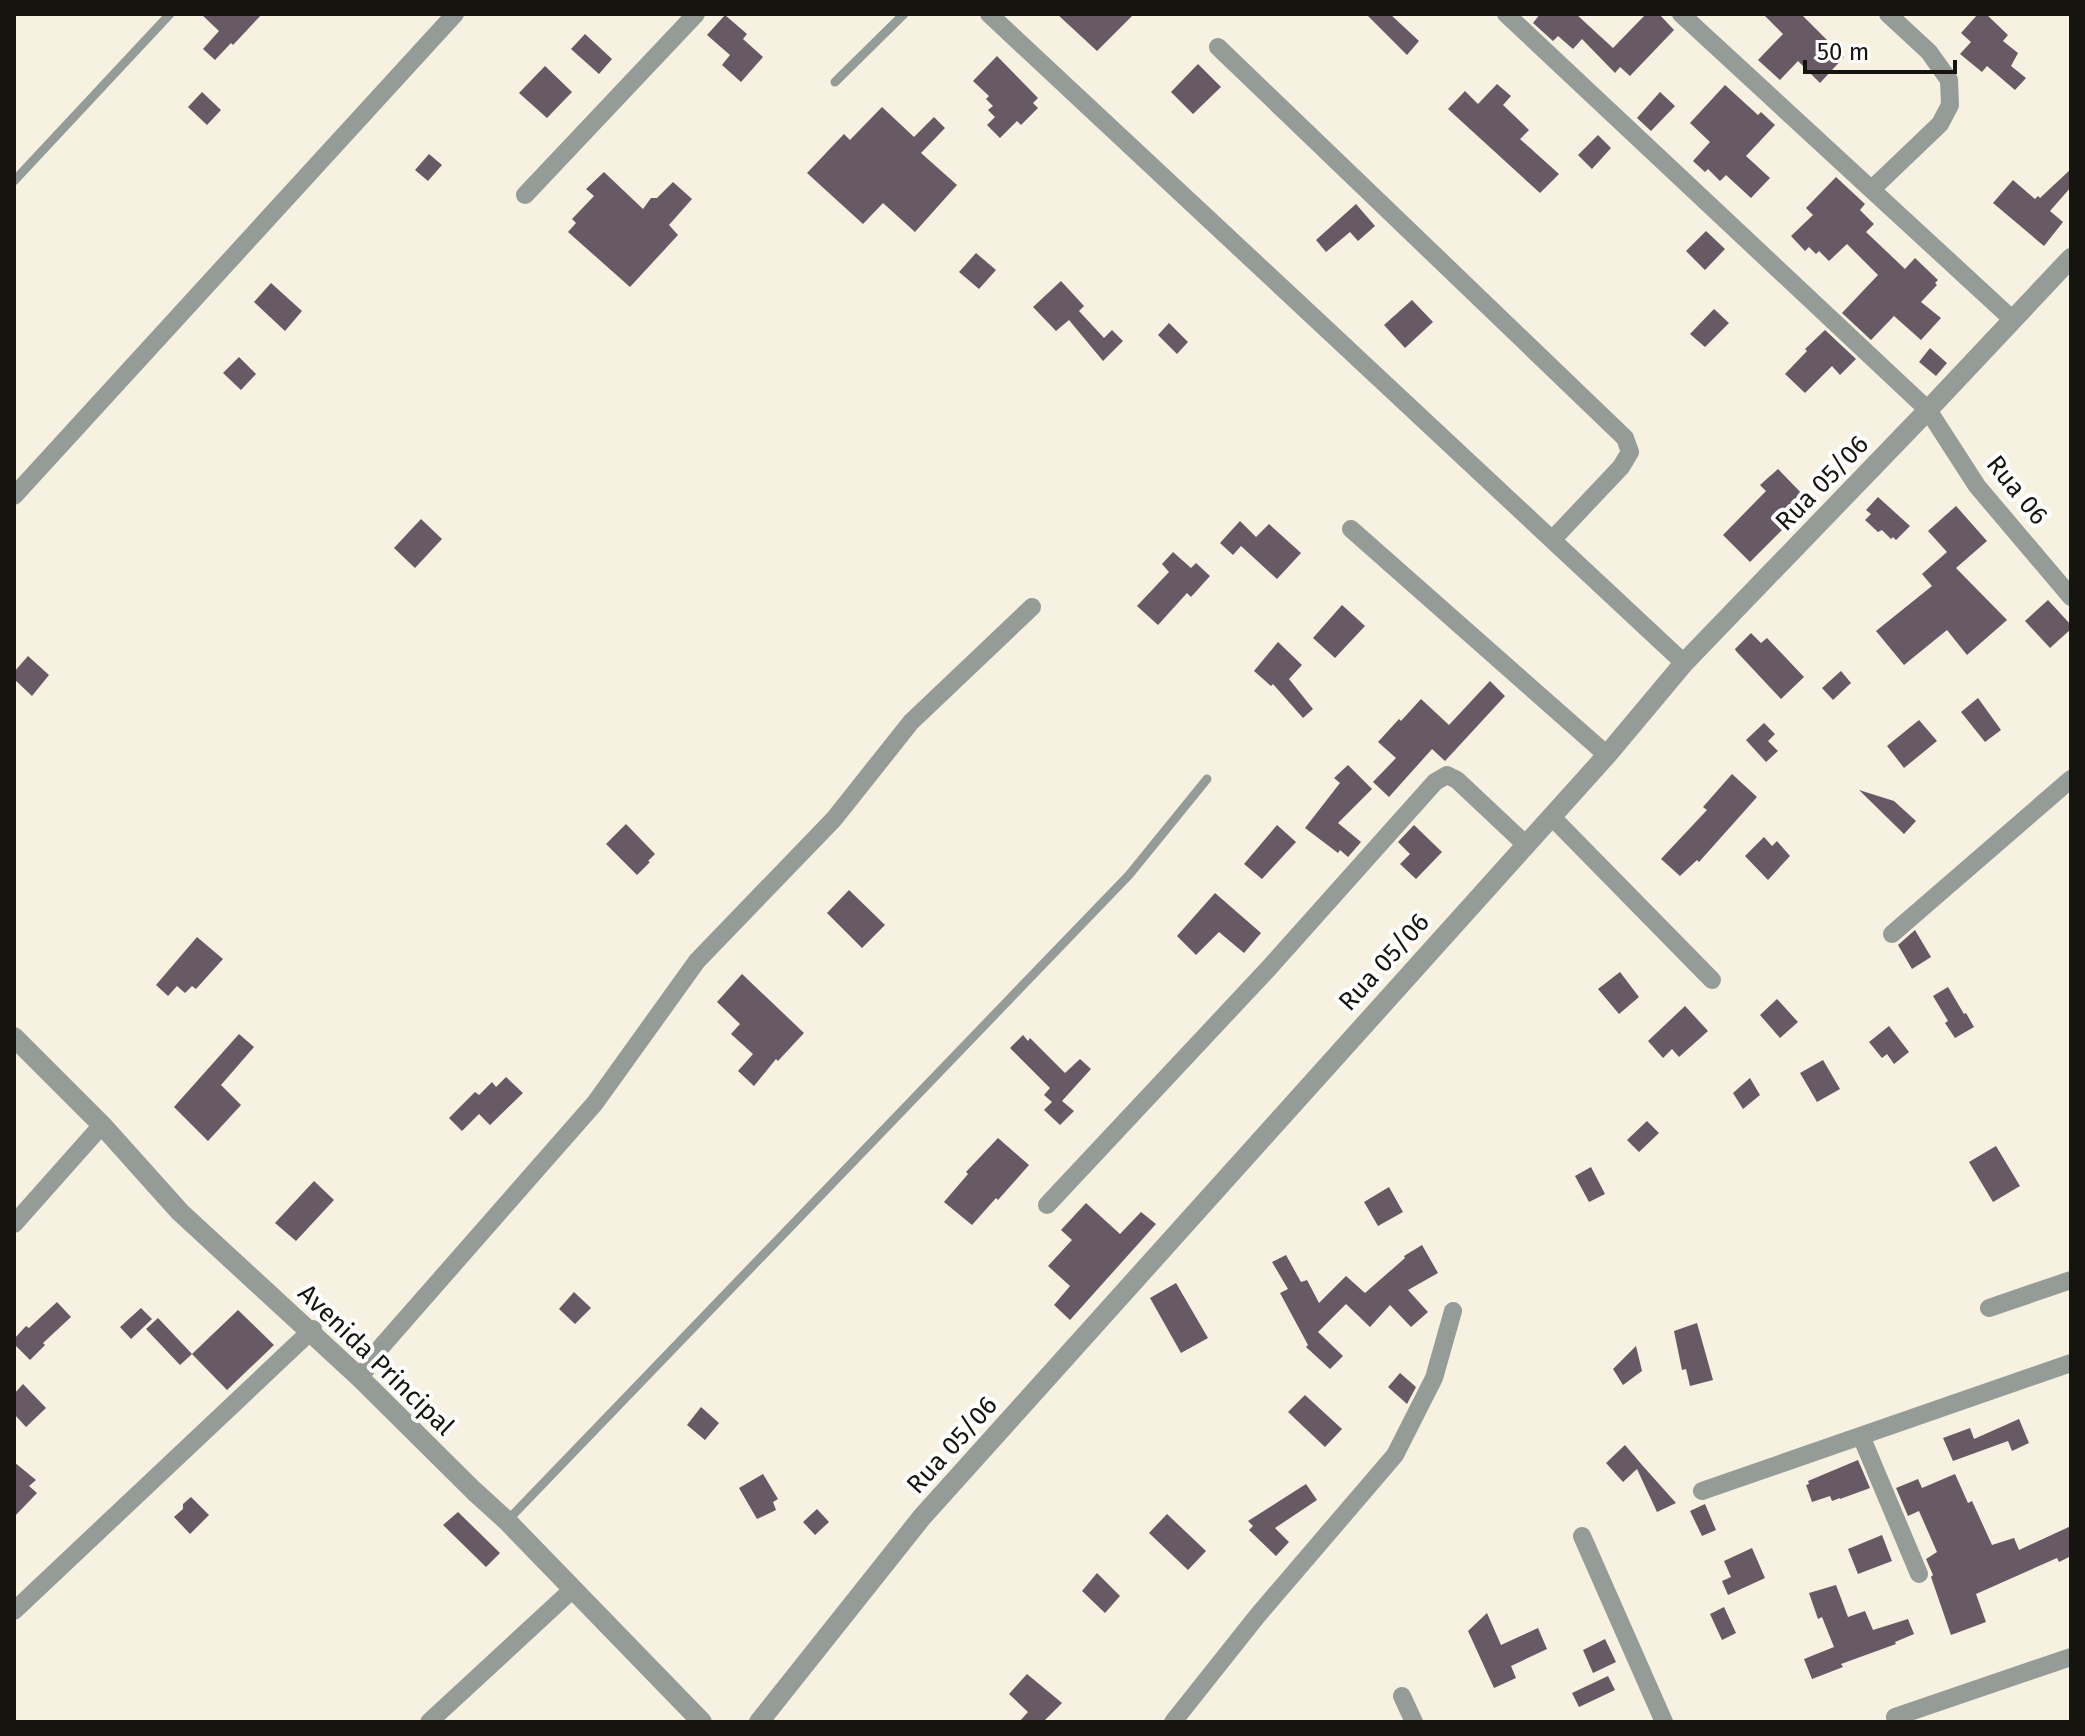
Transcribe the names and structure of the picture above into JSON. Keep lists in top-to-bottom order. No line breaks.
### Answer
{"streets":{"street":["Rua 05/06","Rua 06","Avenida Principal"]},"crossings":[["Rua 05/06","Rua 06"]],"scale_bar":"50 m"}
